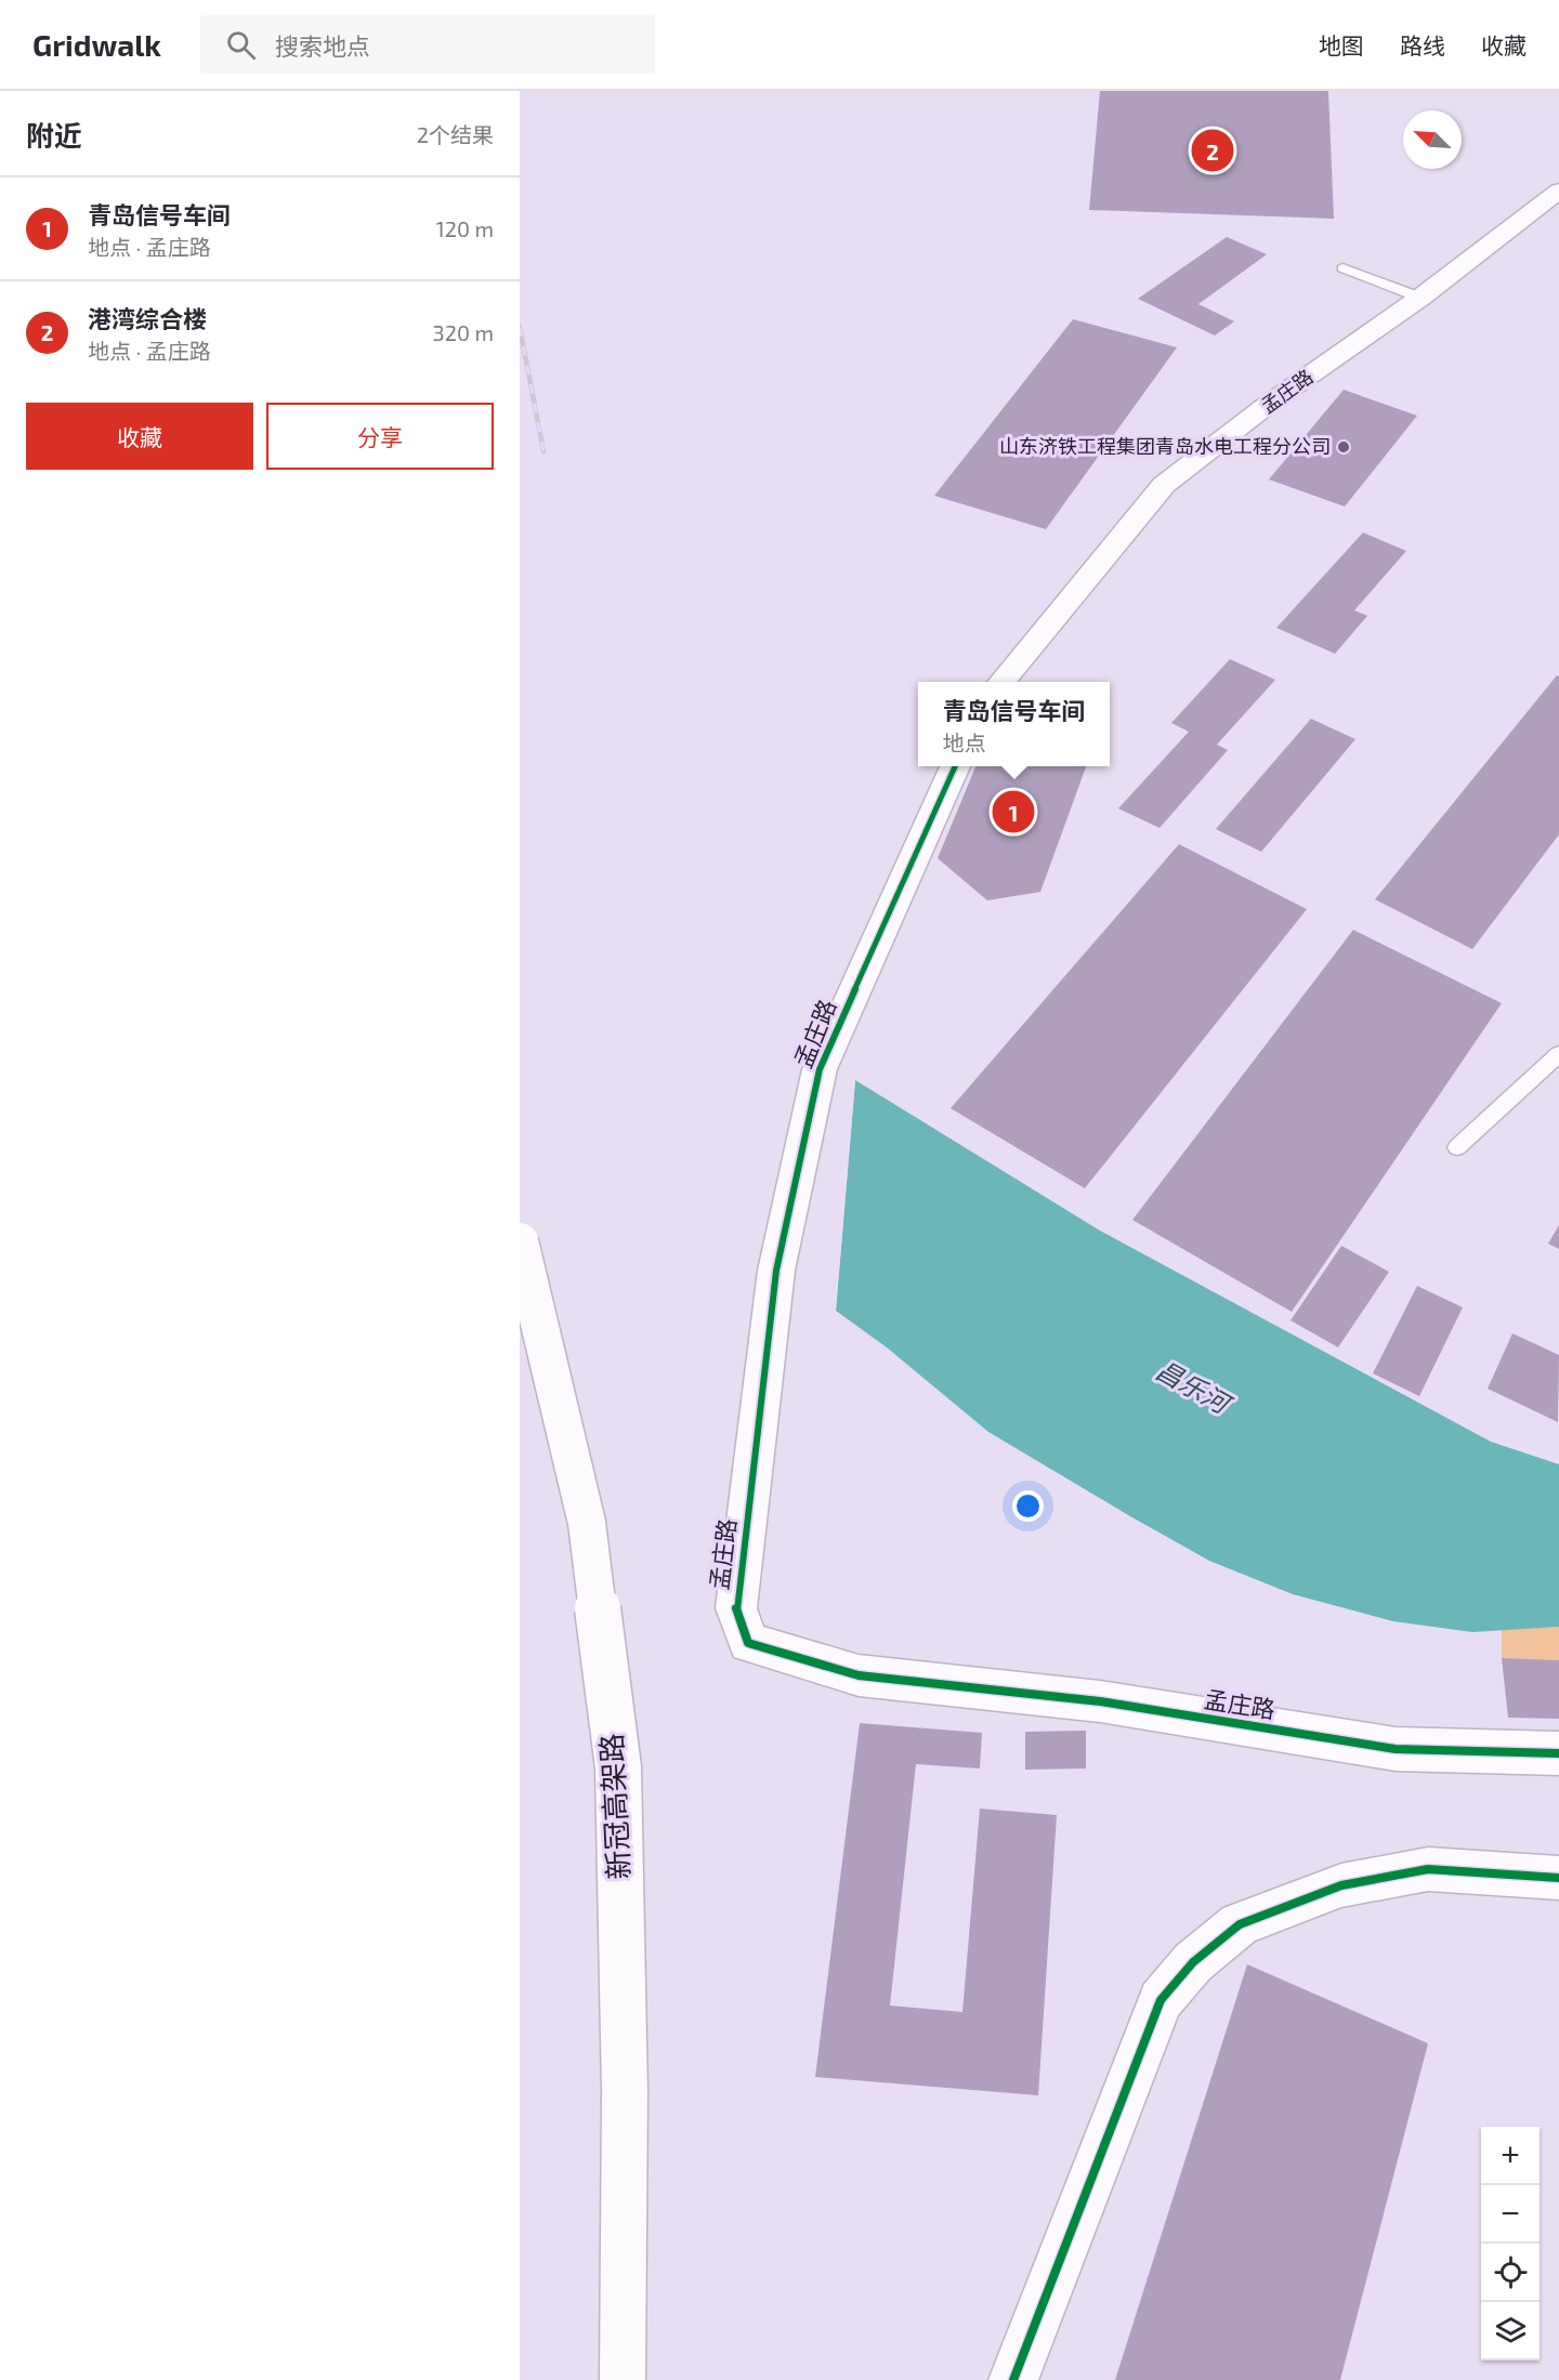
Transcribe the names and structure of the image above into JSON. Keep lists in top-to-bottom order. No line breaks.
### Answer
{"streets":{"main road":["孟庄路","新冠高架路"]},"water":["昌乐河"],"places":["山东济铁工程集团青岛水电工程分公司"],"north":"top left","page":{"header":"Gridwalk","search":"搜索地点","nav":["地图","路线","收藏"],"heading":["附近","2个结果"],"pins":["2","1"],"list":[{"mark":"1","name":"青岛信号车间","note":"地点 · 孟庄路","value":"120 m"},{"mark":"2","name":"港湾综合楼","note":"地点 · 孟庄路","value":"320 m"}],"buttons":["收藏","分享"],"popup":["青岛信号车间","地点"],"map_buttons":["+","−"]}}
